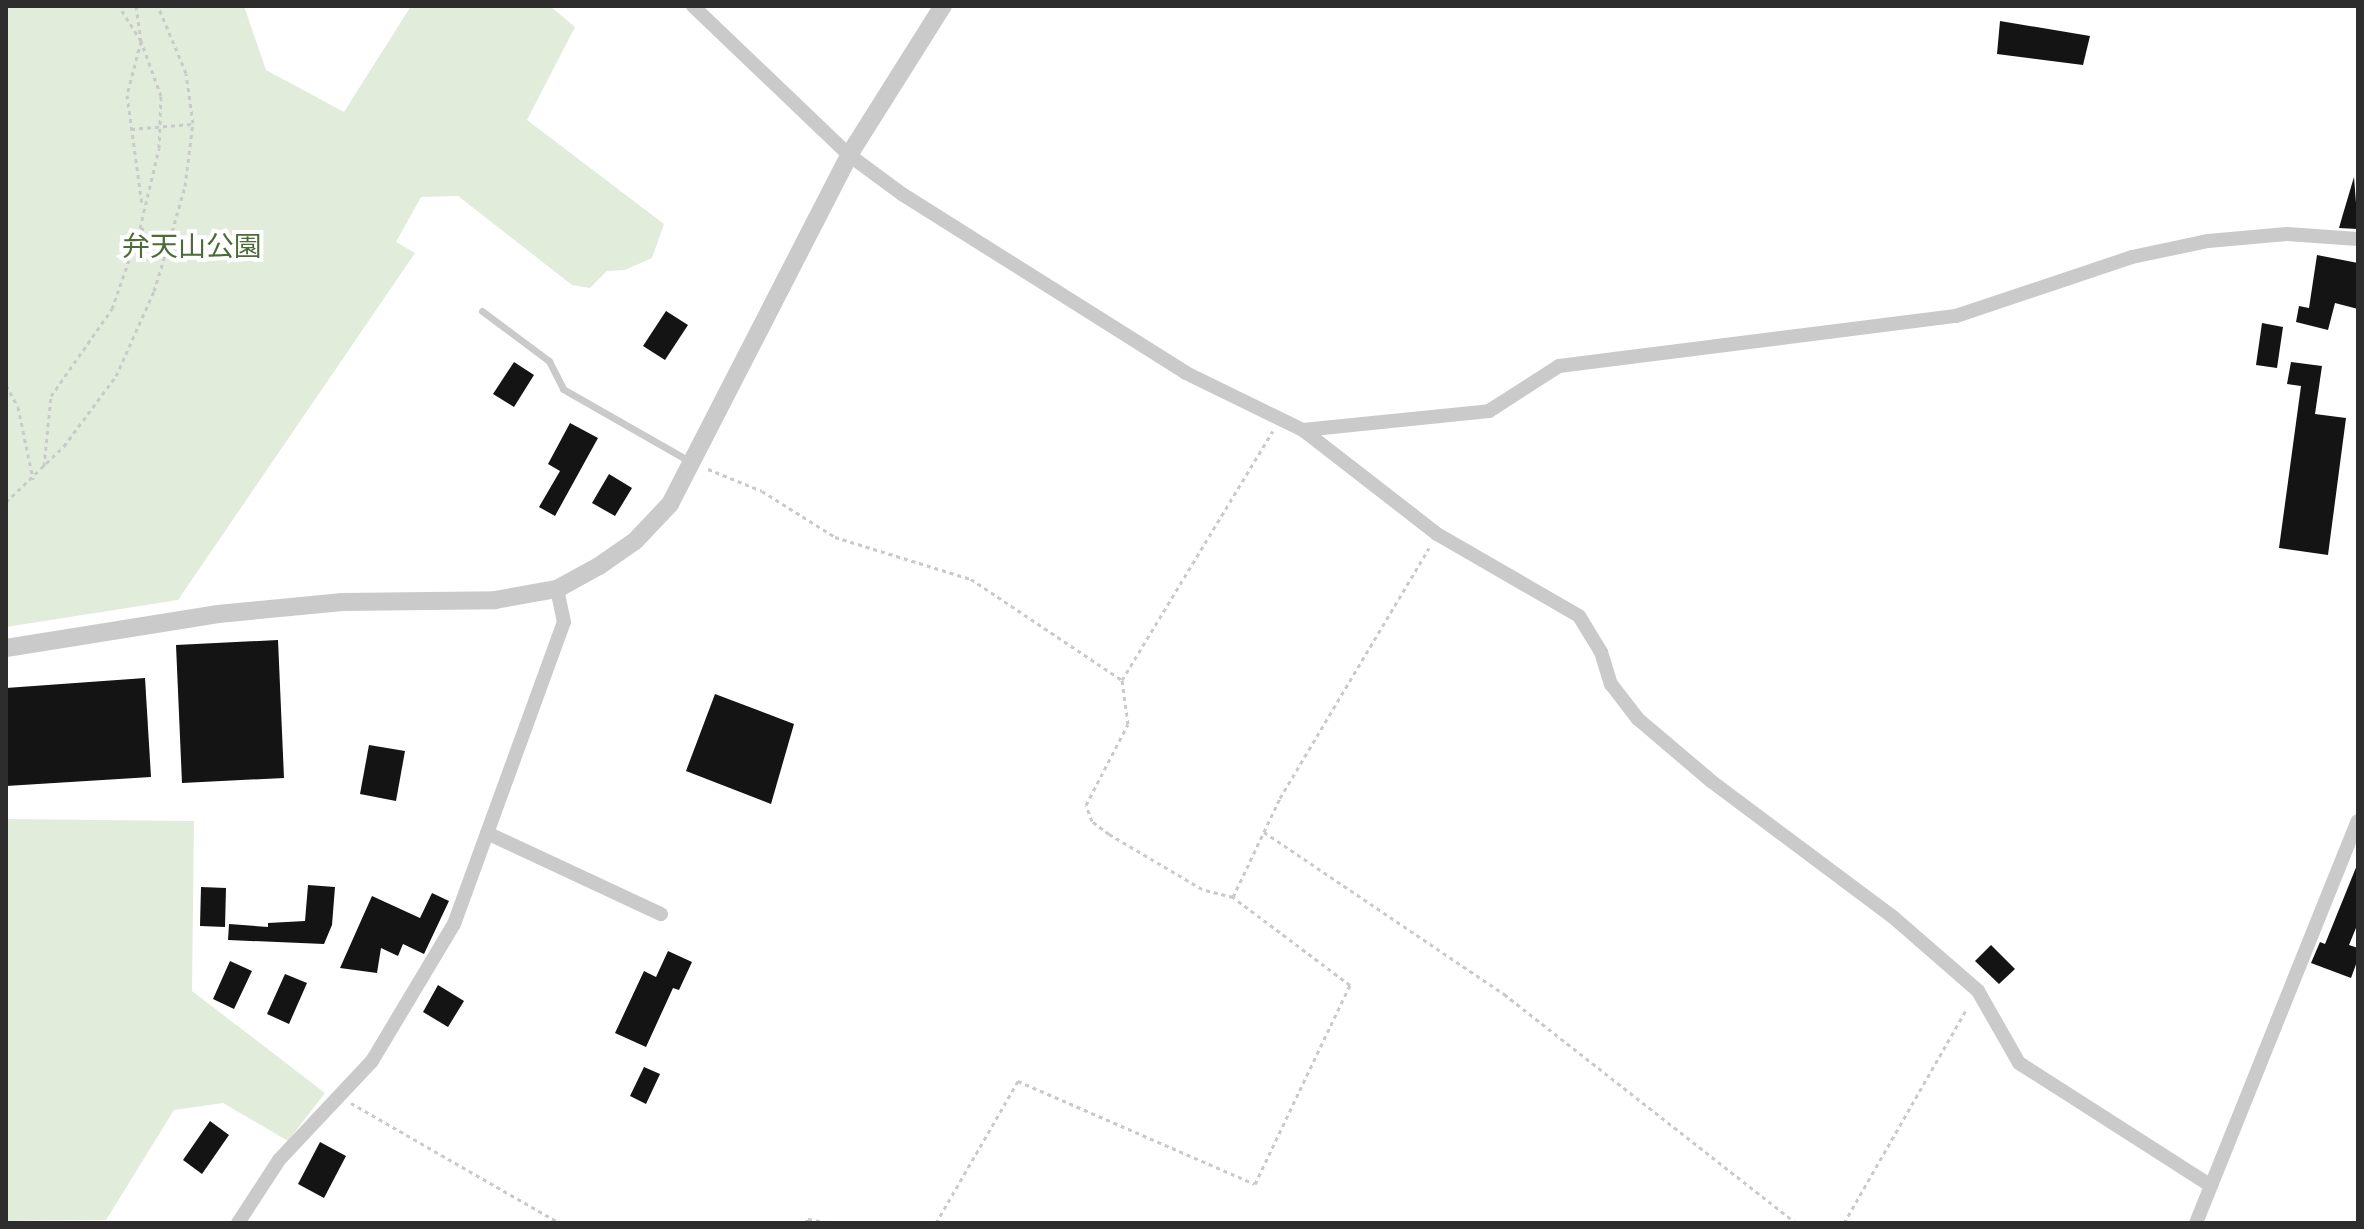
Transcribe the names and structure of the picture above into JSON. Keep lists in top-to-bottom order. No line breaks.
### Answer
{"parks":["弁天山公園"]}
